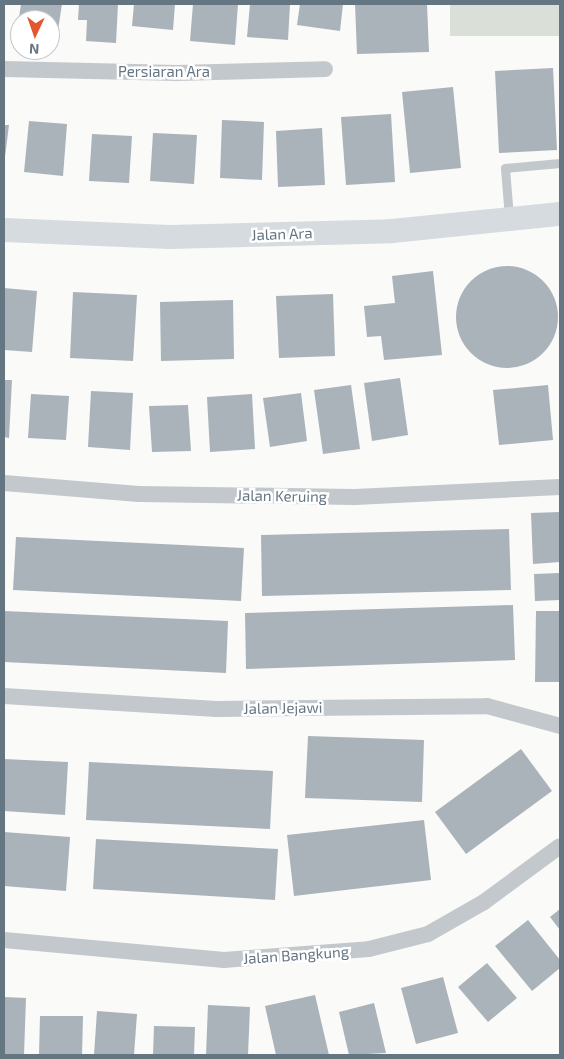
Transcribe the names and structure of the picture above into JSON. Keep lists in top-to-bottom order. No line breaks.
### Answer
{"streets":{"street":["Persiaran Ara","Jalan Ara","Jalan Keruing","Jalan Jejawi","Jalan Bangkung"]},"north":"bottom"}
